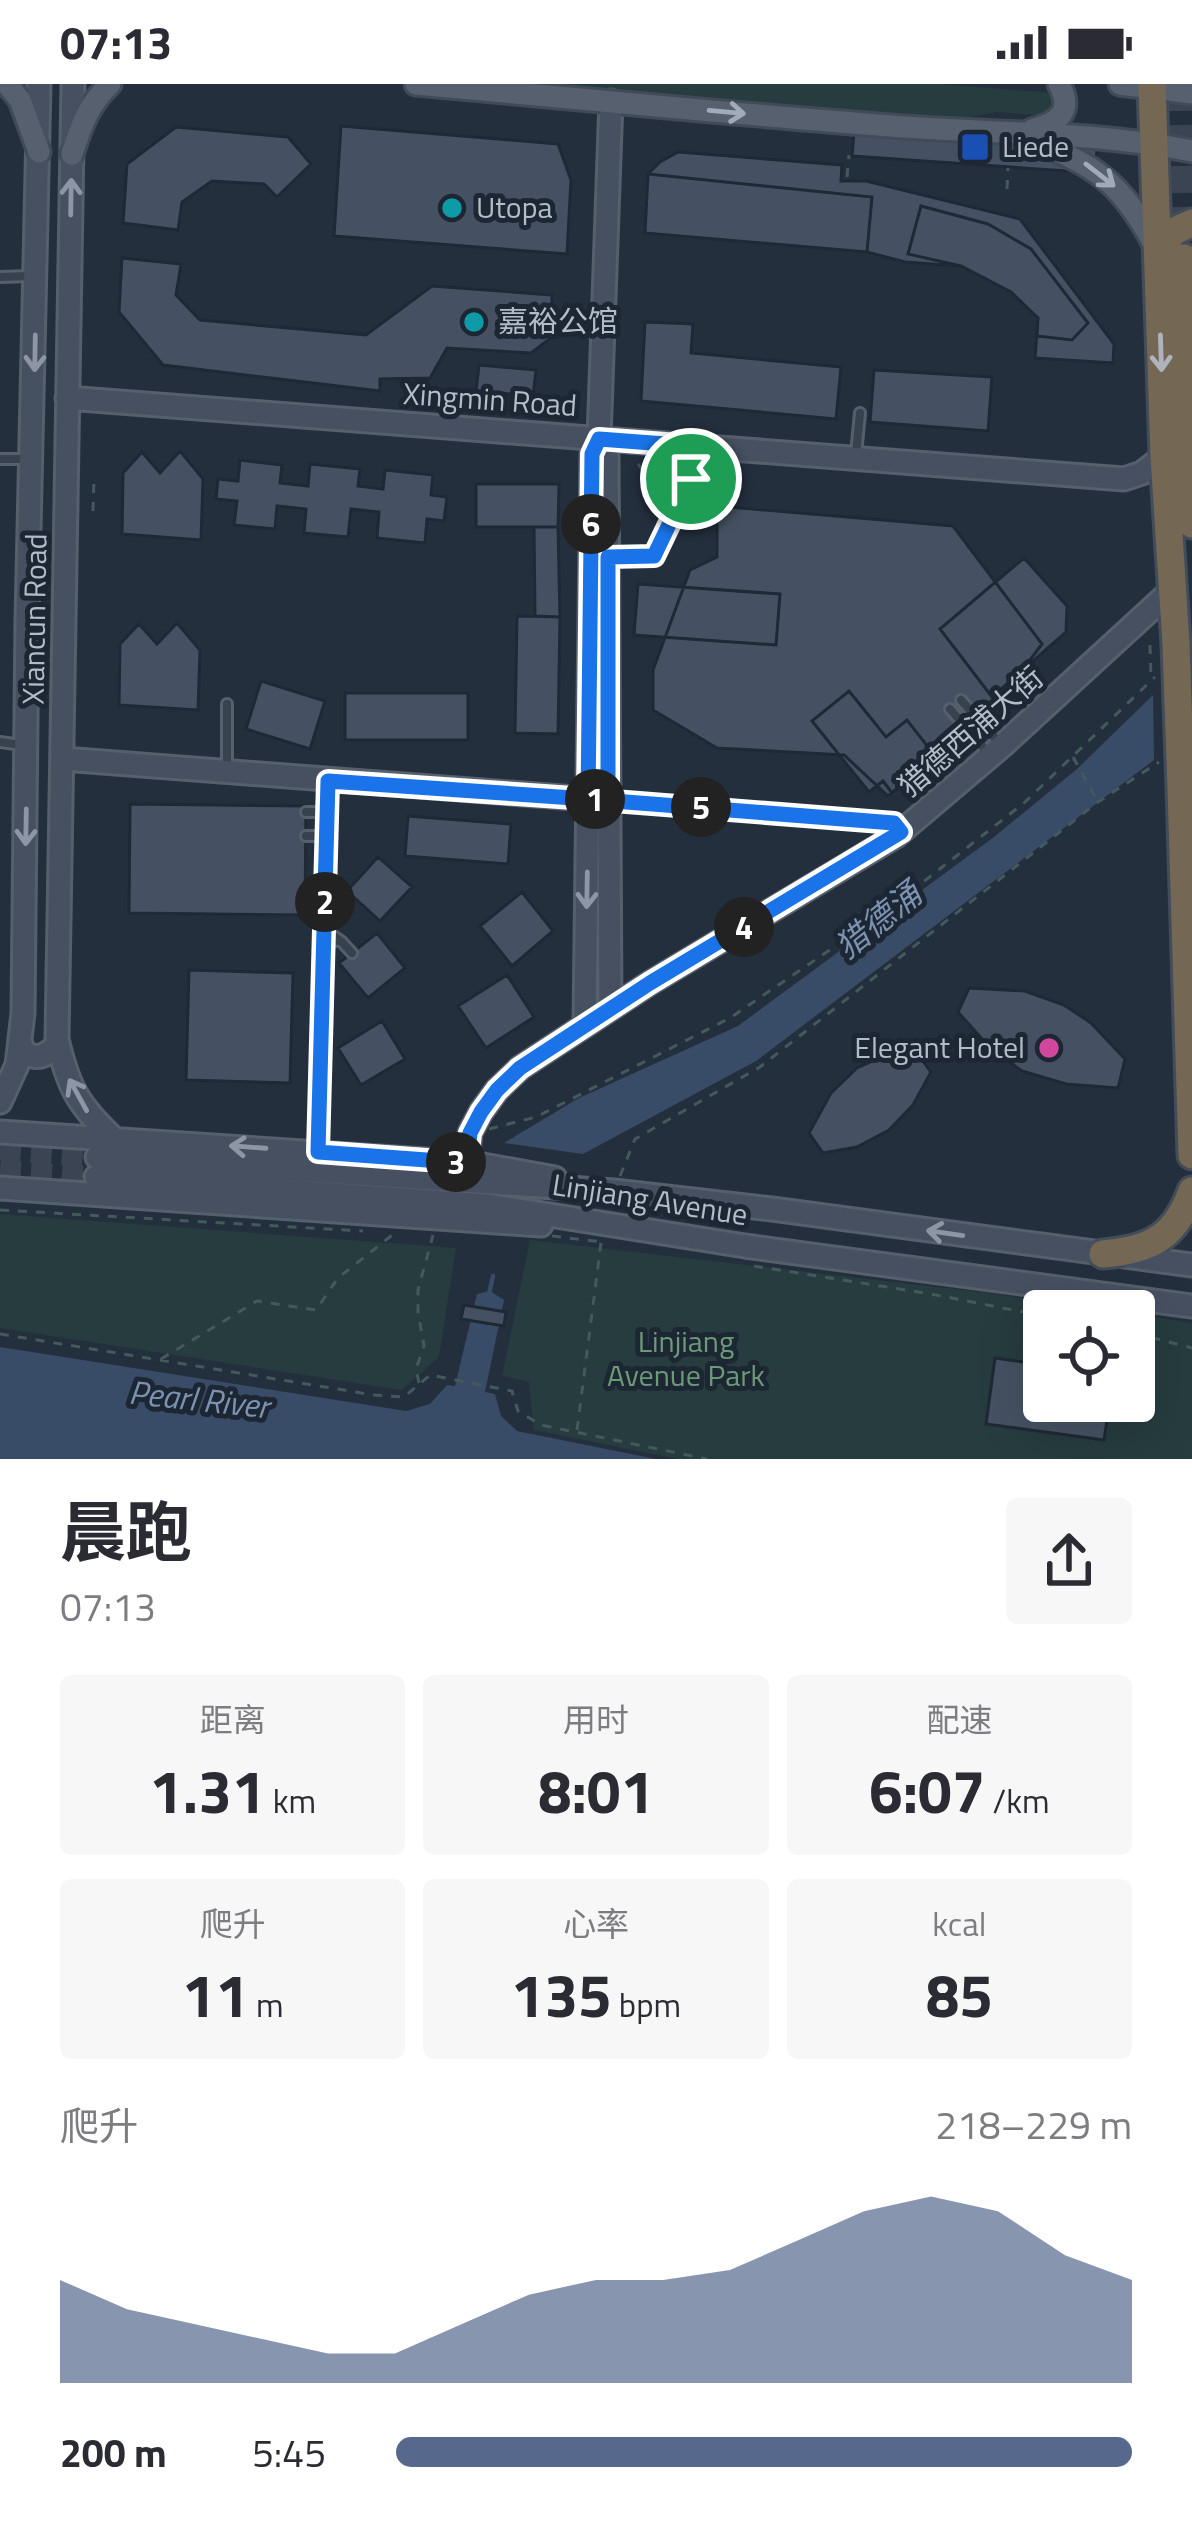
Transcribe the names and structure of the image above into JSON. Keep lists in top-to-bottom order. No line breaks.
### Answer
{"streets":{"main road":["Xingmin Road","Xiancun Road","猎德西浦大街","Linjiang Avenue"]},"crossings":[["Xingmin Road","Xiancun Road"]],"water":["猎德涌","Pearl River"],"parks":["Linjiang Avenue Park"],"places":{"transit":["Liede"],"other":["Utopa","嘉裕公馆","Elegant Hotel"]},"page":{"status":"07:13","pins":["6","1","5","2","4","3"],"heading":["晨跑","07:13"],"stats":[["距离","1.31 km"],["用时","8:01"],["配速","6:07 /km"],["爬升","11 m"],["心率","135 bpm"],["kcal","85"]],"chart":["爬升","218–229 m"],"list":[{"name":"200 m","note":"5:45"}]}}
